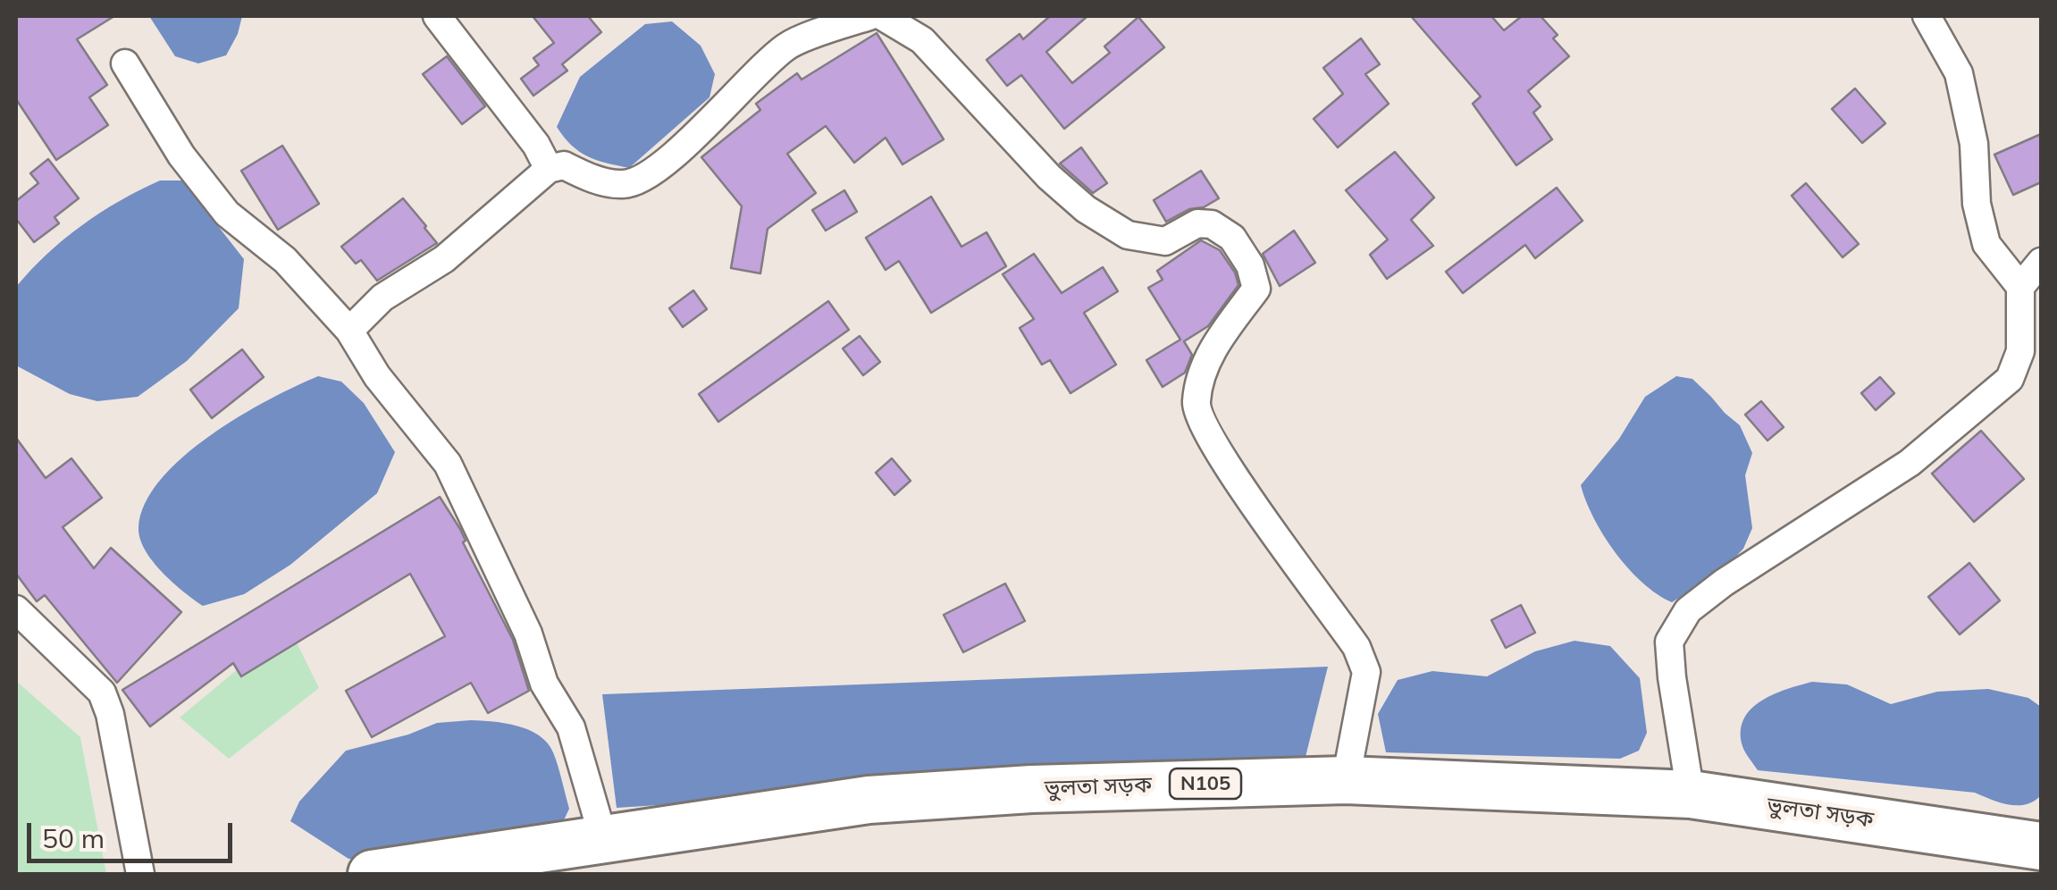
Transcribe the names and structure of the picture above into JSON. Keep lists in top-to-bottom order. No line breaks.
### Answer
{"streets":{"highway":["N105","ভুলতা সড়ক"]},"scale_bar":"50 m"}
